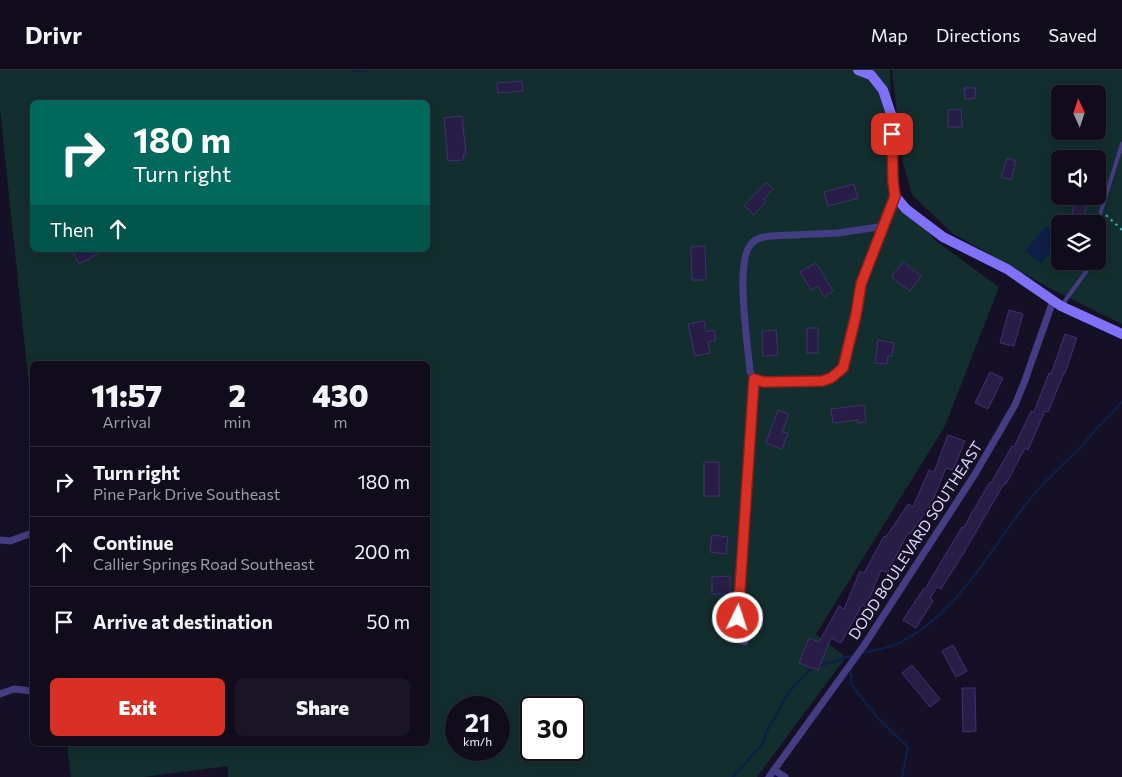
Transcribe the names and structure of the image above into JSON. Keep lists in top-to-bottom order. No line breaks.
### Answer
{"streets":{"street":["DODD BOULEVARD SOUTHEAST"]},"north":"top","page":{"header":"Drivr","nav":["Map","Directions","Saved"],"turn":["180 m","Turn right"],"then":"Then","eta":["11:57","Arrival","2","min","430","m"],"list":[{"name":"Turn right","note":"Pine Park Drive Southeast","value":"180 m"},{"name":"Continue","note":"Callier Springs Road Southeast","value":"200 m"},{"name":"Arrive at destination","value":"50 m"}],"buttons":["Exit","Share"],"speed":"21 km/h","limit":"30"}}
